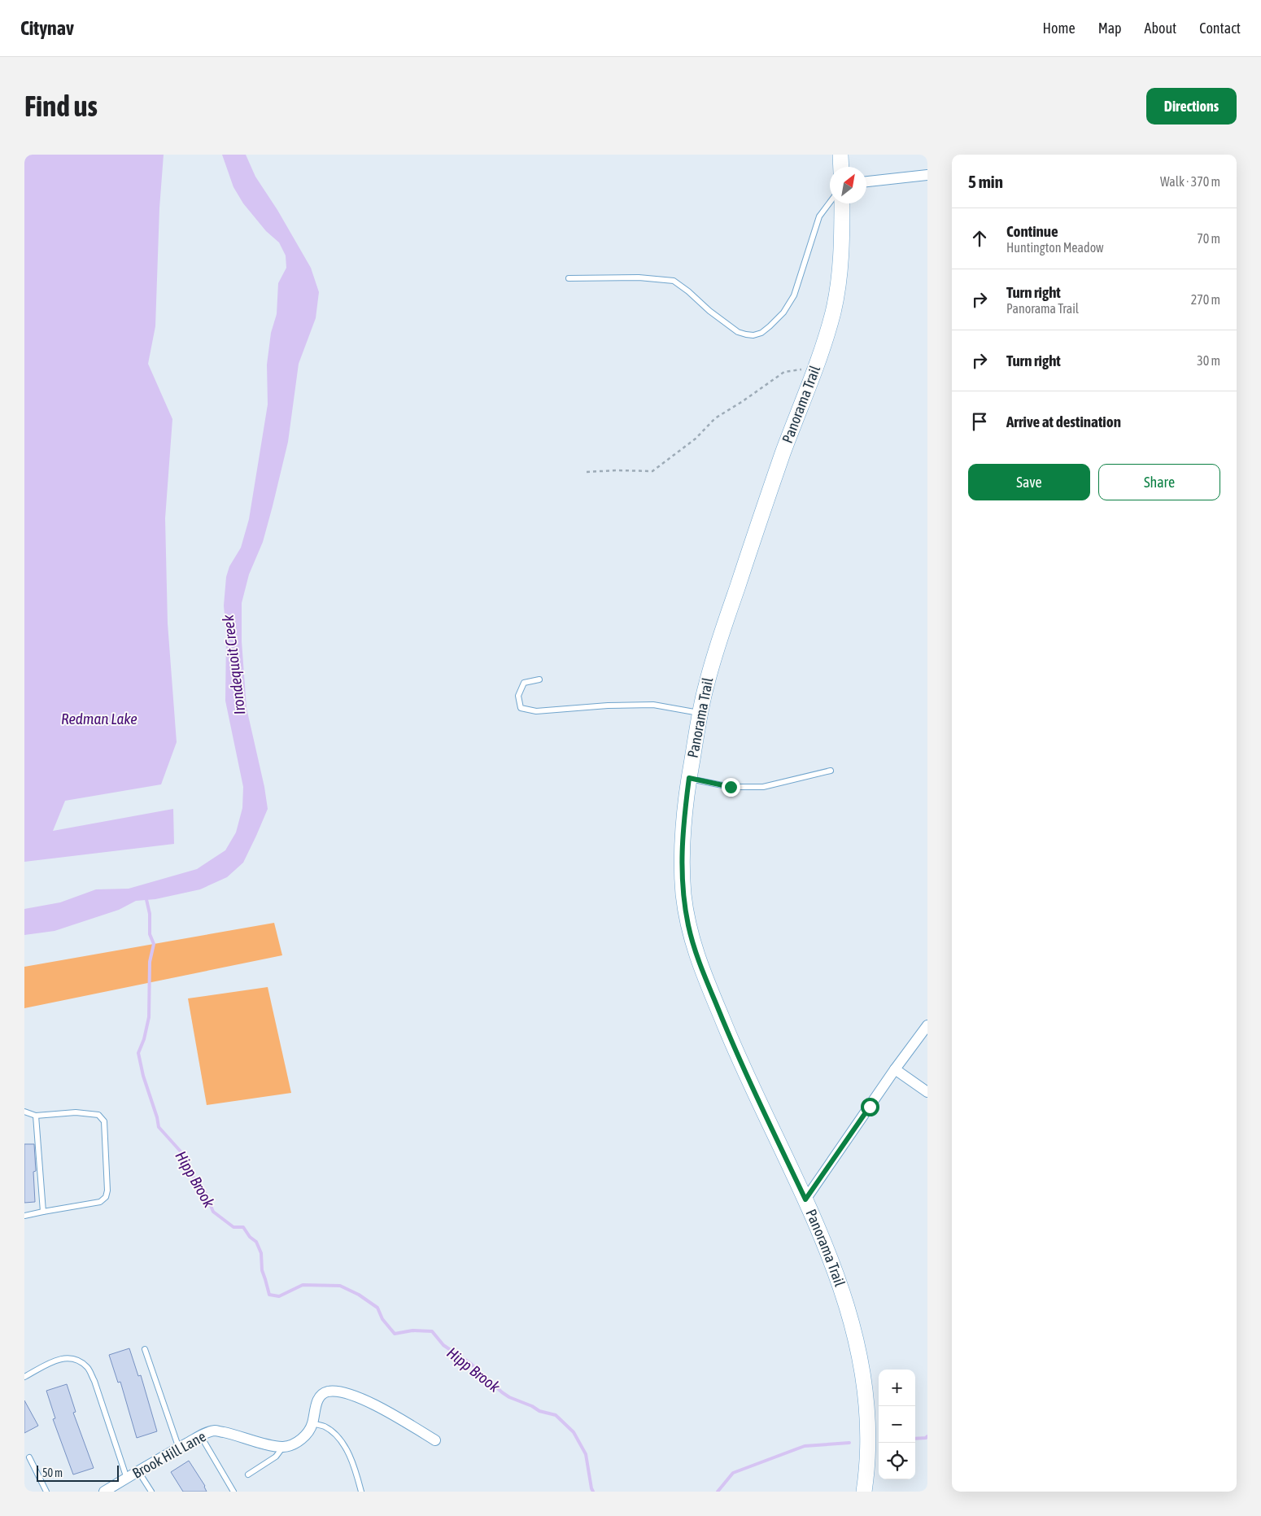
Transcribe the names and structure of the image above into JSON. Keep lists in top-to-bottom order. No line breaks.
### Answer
{"streets":{"street":["Panorama Trail","Brook Hill Lane"]},"water":["Irondequoit Creek","Redman Lake","Hipp Brook"],"scale_bar":"50 m","north":"top right","page":{"header":"Citynav","nav":["Home","Map","About","Contact"],"buttons":["Directions",["Save","Share"]],"title":"Find us","heading":["5 min","Walk · 370 m"],"list":[["Continue","Huntington Meadow","70 m"],["Turn right","Panorama Trail","270 m"],["Turn right","30 m"],"Arrive at destination"],"map_buttons":["+","−"],"scale":"50 m"}}
